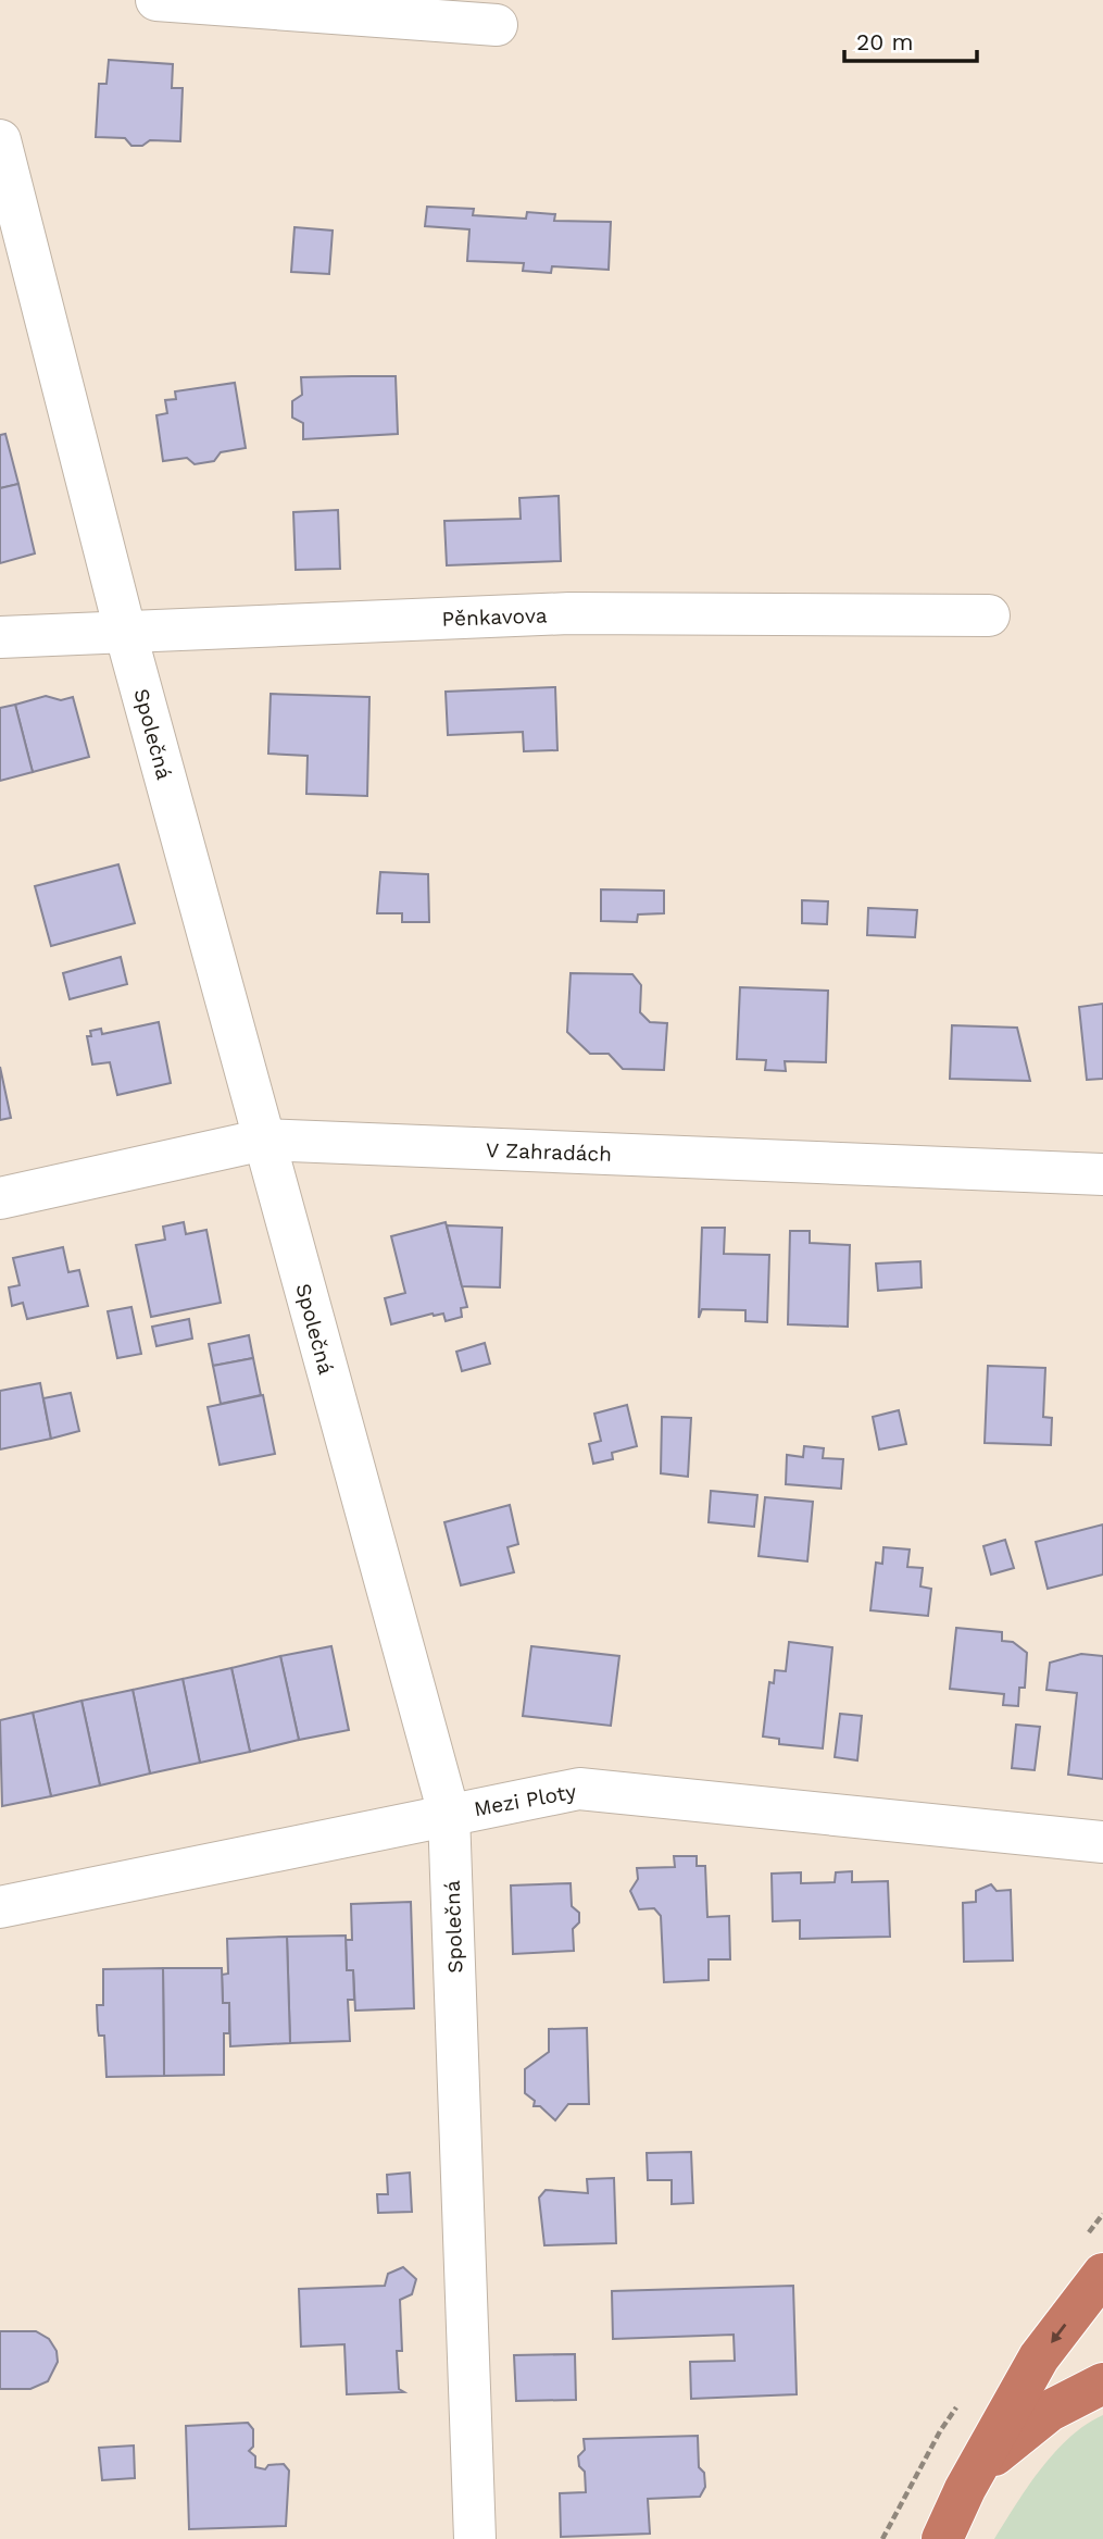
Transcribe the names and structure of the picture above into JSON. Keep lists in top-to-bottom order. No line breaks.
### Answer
{"streets":{"street":["Pěnkavova","Společná","V Zahradách","Mezi Ploty"]},"crossings":[["Pěnkavova","Společná"],["Společná","V Zahradách"],["Společná","Mezi Ploty"]],"scale_bar":"20 m"}
